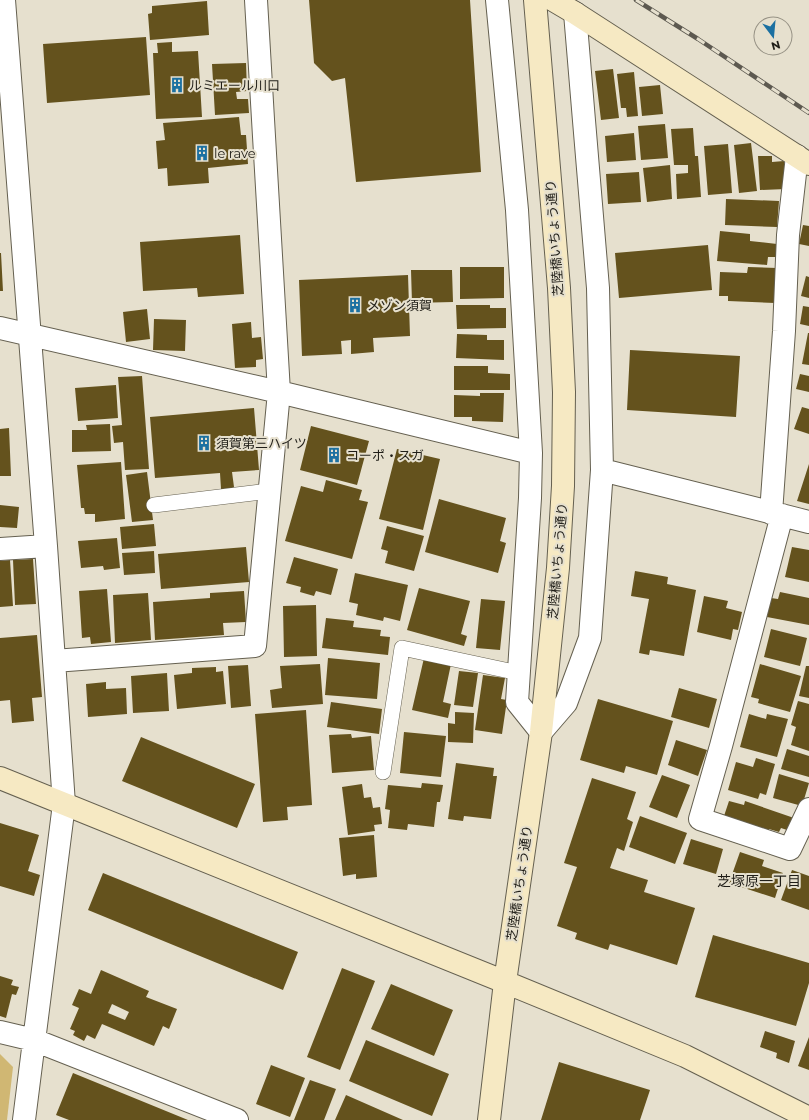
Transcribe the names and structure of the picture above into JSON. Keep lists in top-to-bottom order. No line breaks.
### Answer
{"streets":{"street":["芝陸橋いちょう通り"]},"districts":["芝塚原一丁目"],"places":{"building":["ルミエール川口","le rave","メゾン須賀","須賀第三ハイツ","コーポ・スガ"]},"north":"bottom"}
